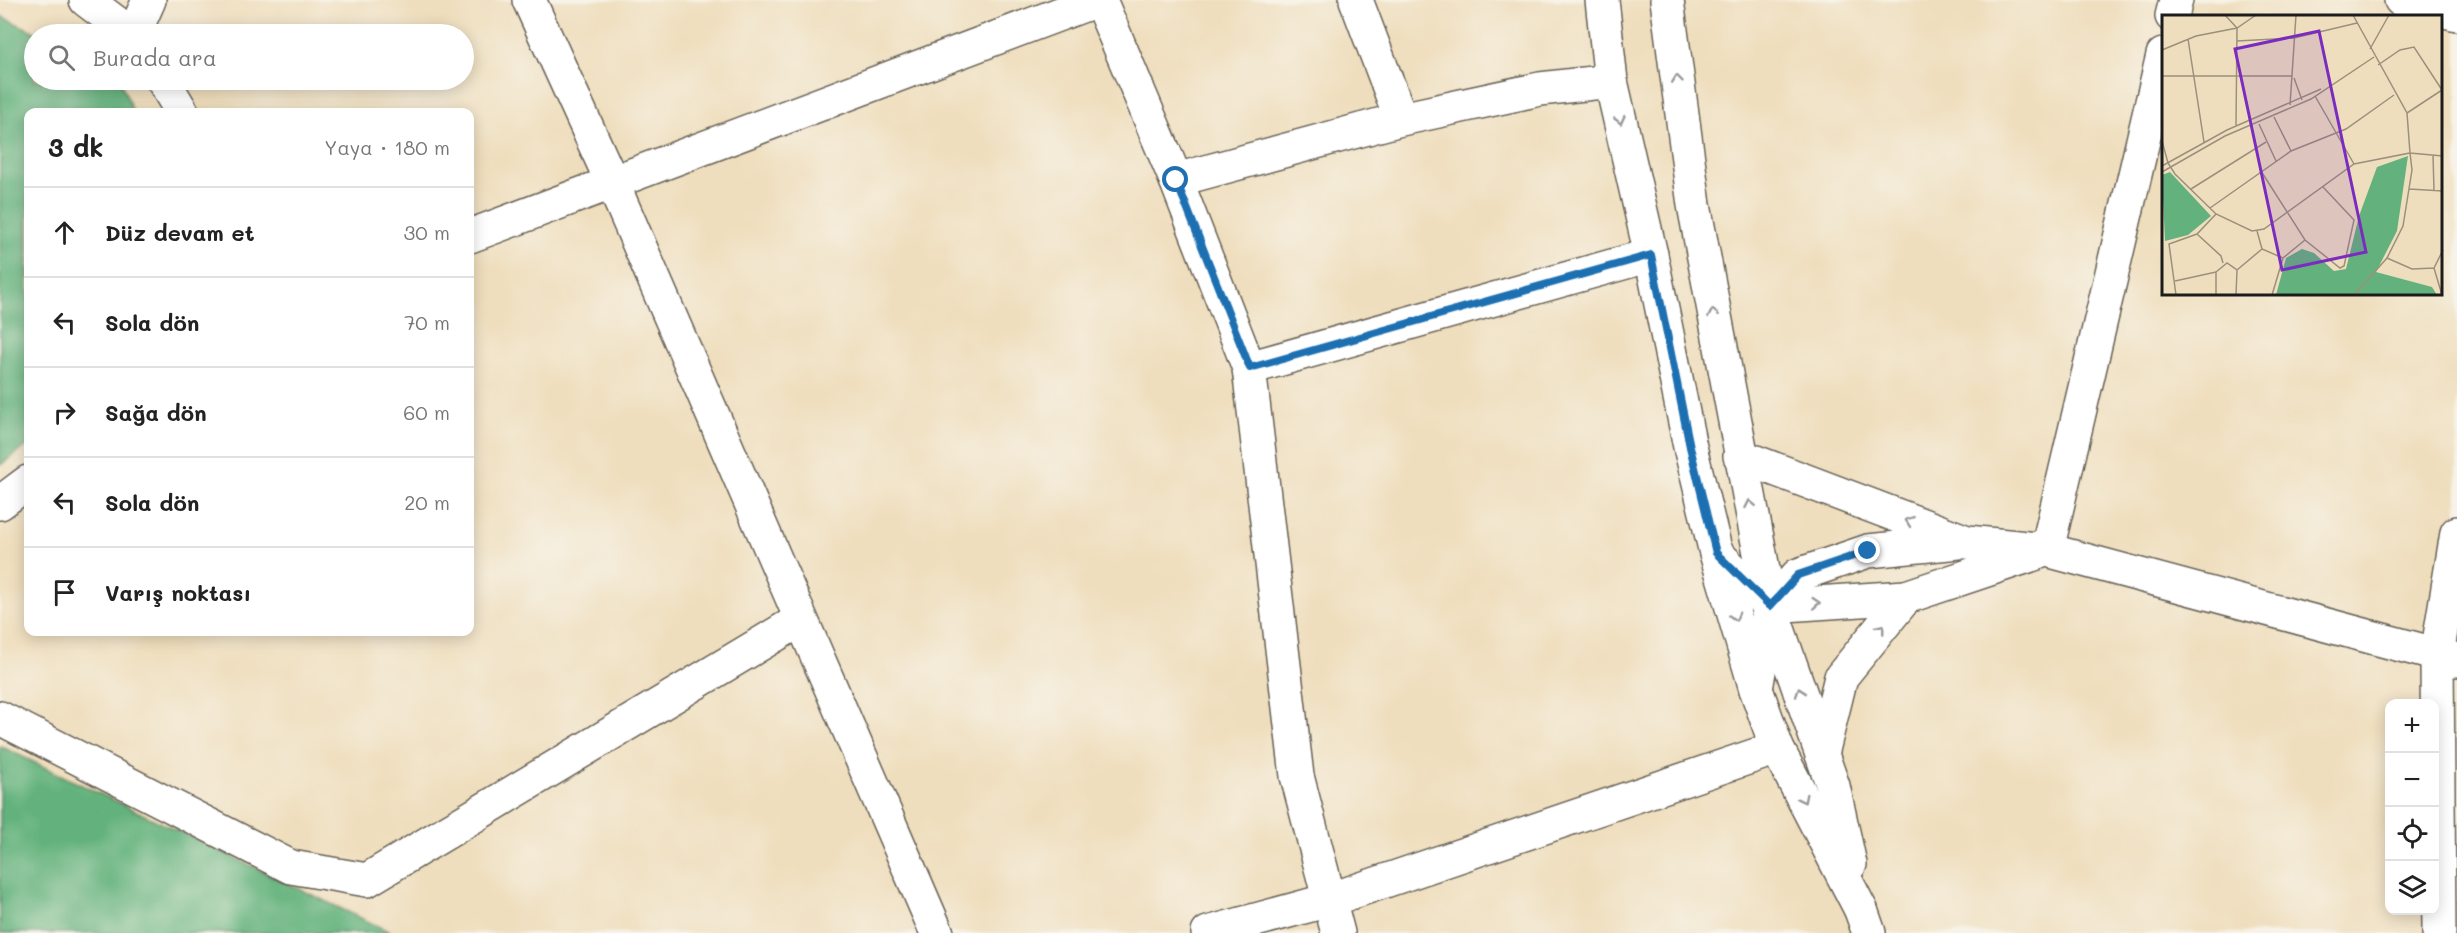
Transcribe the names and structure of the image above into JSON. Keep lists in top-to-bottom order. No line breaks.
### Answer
{"page":{"search":"Burada ara","heading":["3 dk","Yaya · 180 m"],"list":[["Düz devam et","30 m"],["Sola dön","70 m"],["Sağa dön","60 m"],["Sola dön","20 m"],"Varış noktası"],"map_buttons":["+","−"]}}
